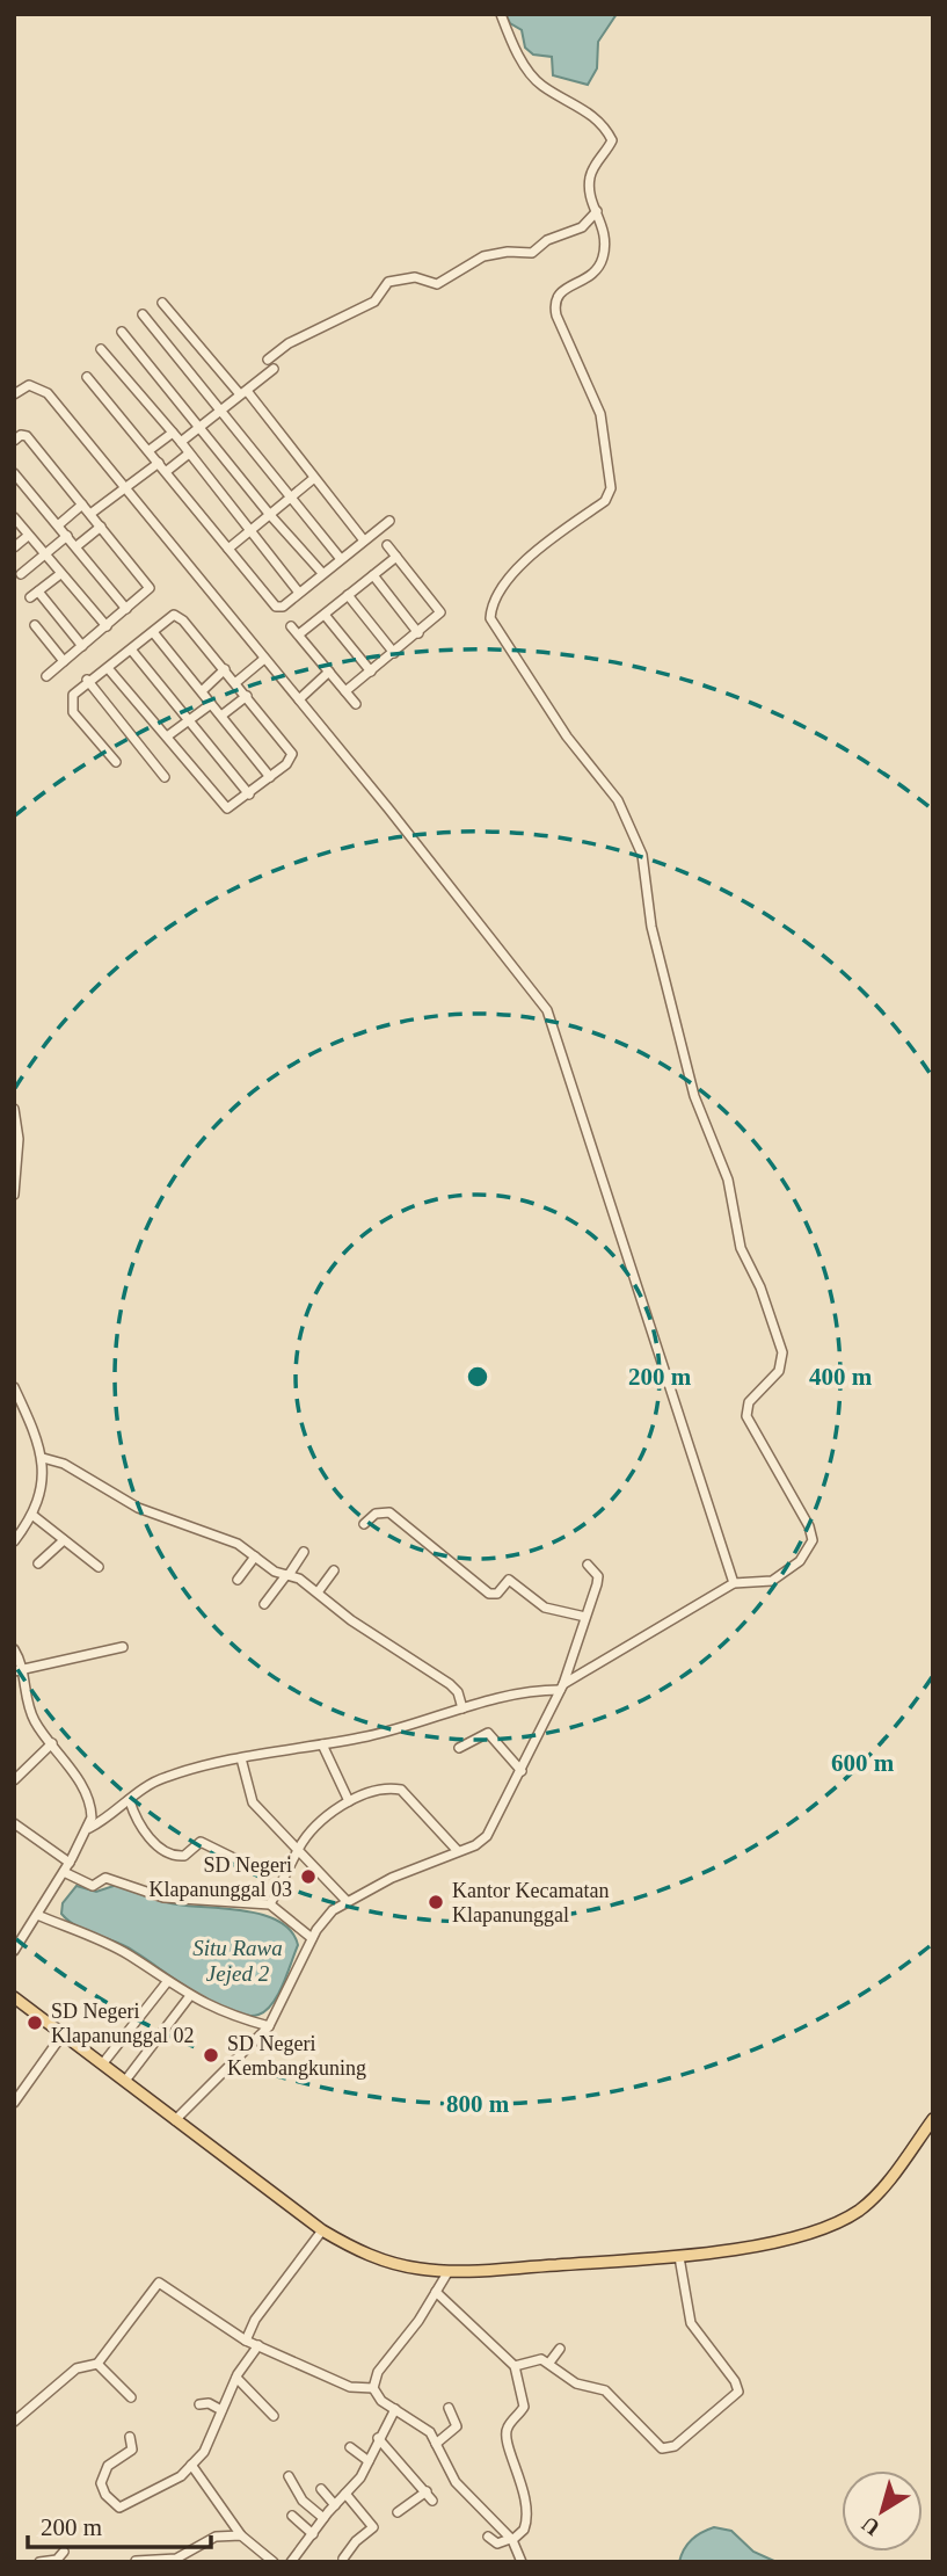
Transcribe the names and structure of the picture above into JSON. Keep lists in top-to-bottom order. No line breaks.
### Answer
{"water":["Situ Rawa Jejed 2"],"places":["SD Negeri Klapanunggal 03","Kantor Kecamatan Klapanunggal","SD Negeri Klapanunggal 02","SD Negeri Kembangkuning"],"scale_bar":"200 m","north":"bottom left","rings":["200 m","400 m","600 m","800 m"]}
